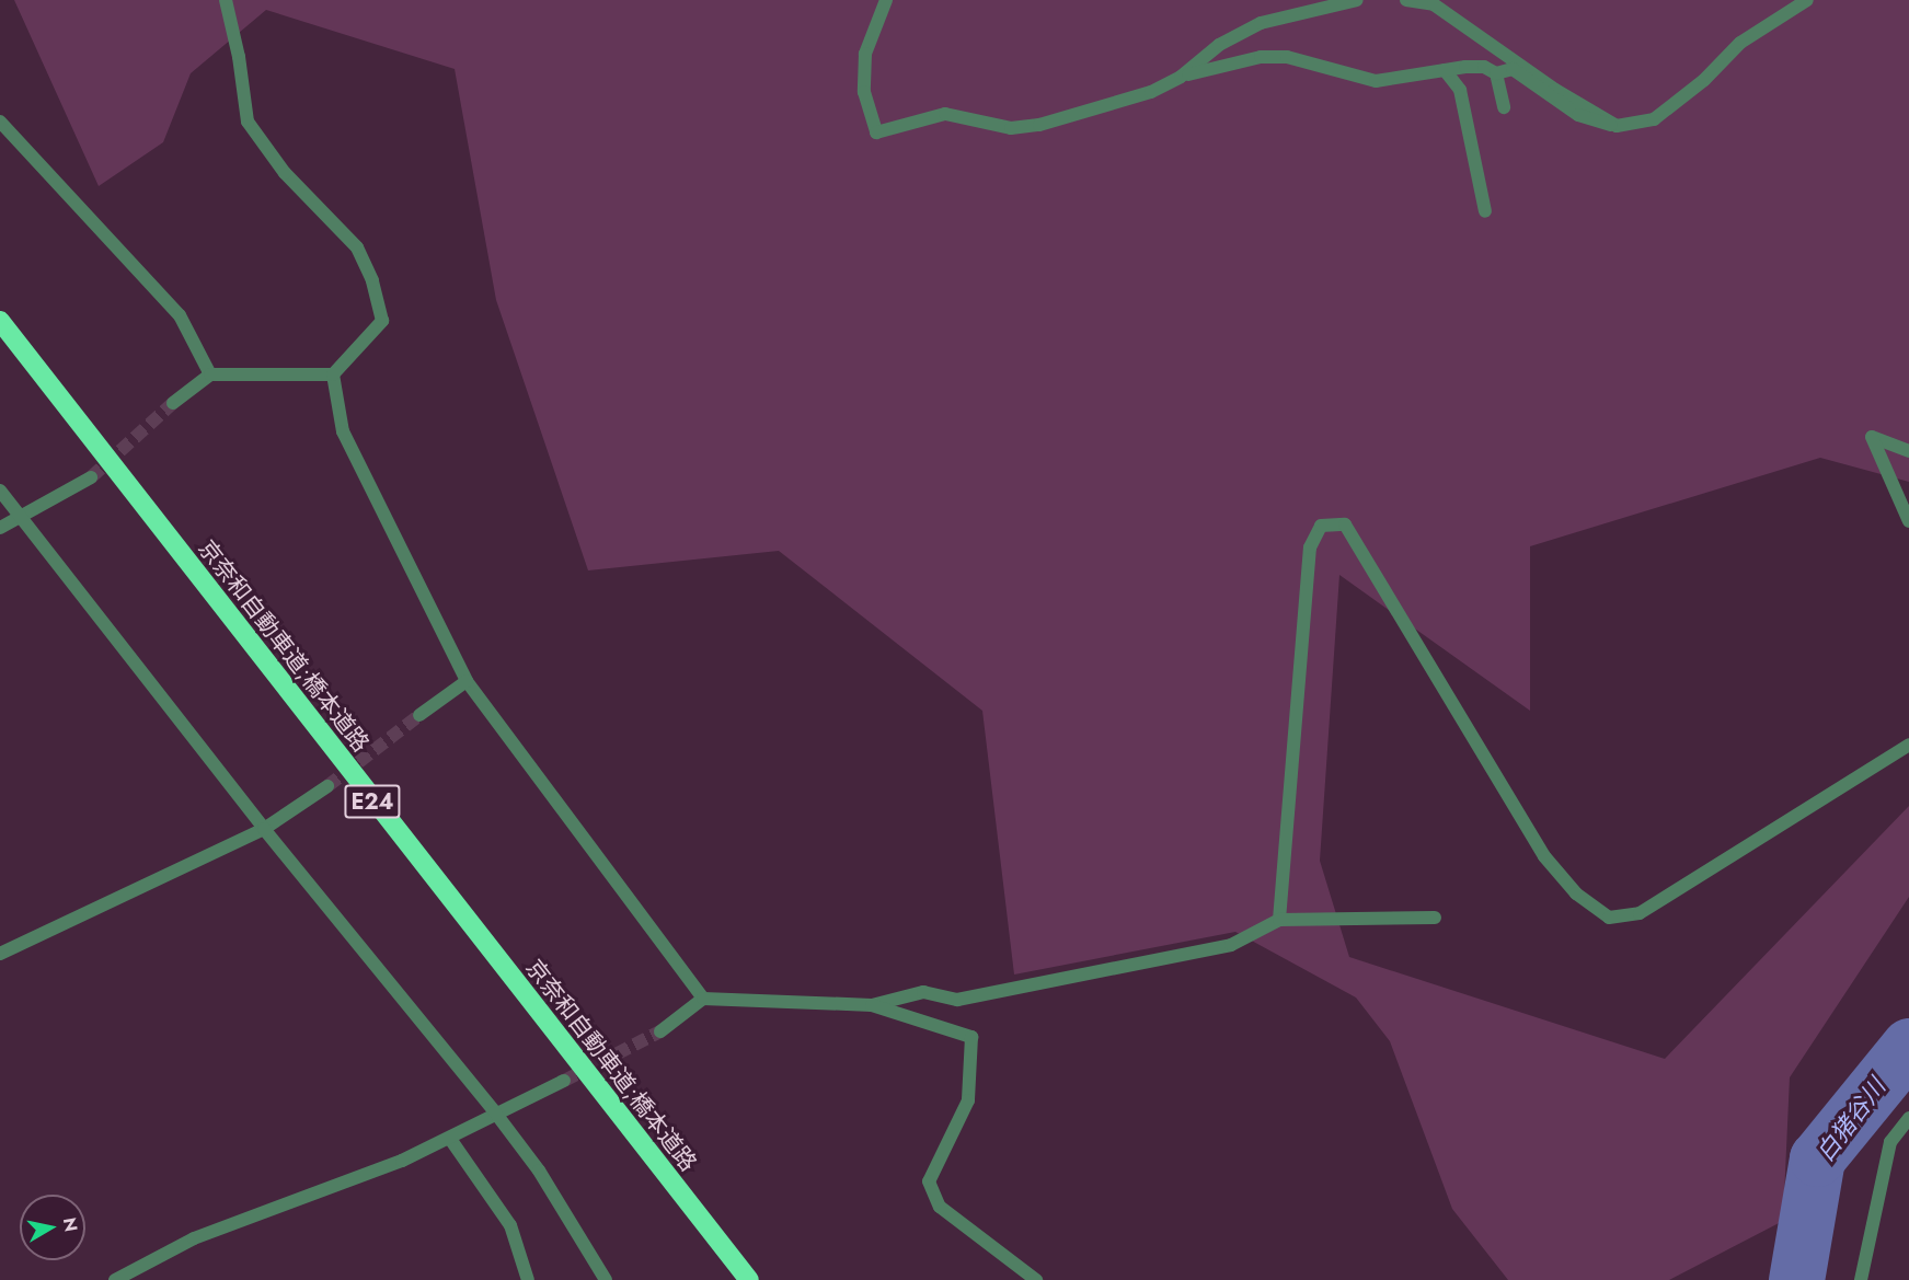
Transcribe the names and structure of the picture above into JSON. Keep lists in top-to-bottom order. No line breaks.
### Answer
{"streets":{"highway":["京奈和自動車道;橋本道路","E24"]},"water":["白猪谷川"],"north":"right"}
